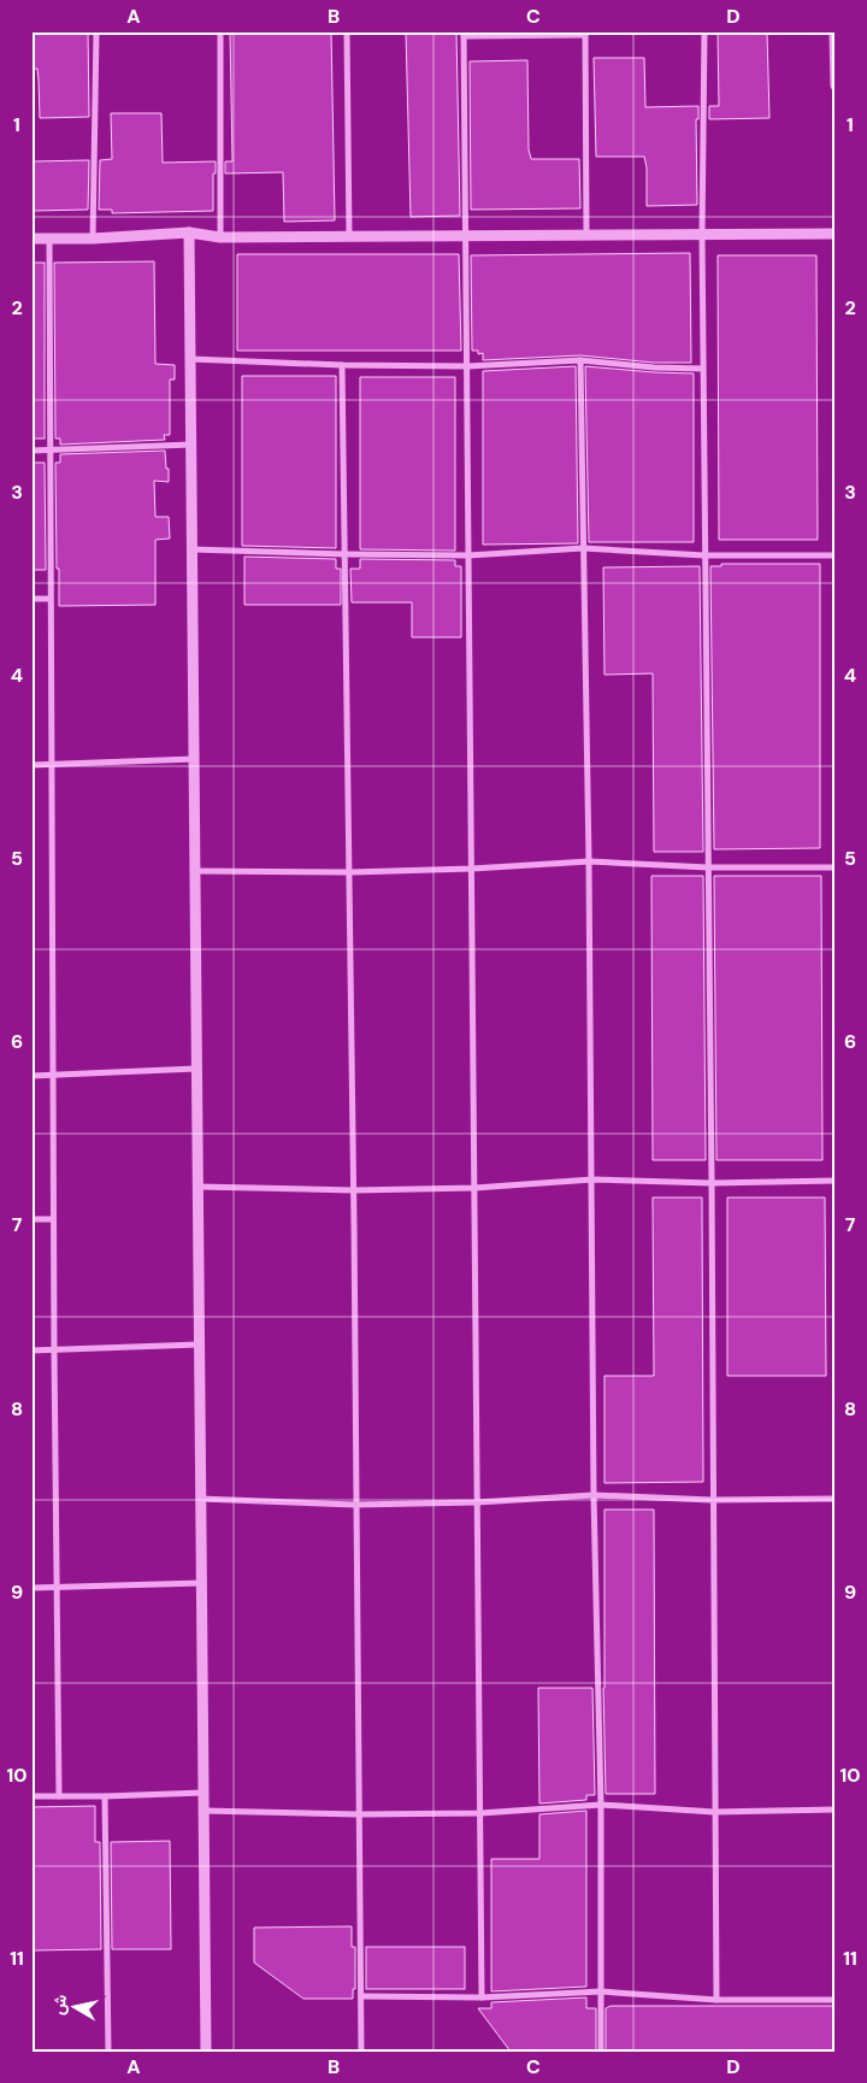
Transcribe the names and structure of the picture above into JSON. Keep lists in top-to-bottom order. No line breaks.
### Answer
{"north":"left","grid":{"columns":["A","B","C","D"],"rows":["1","2","3","4","5","6","7","8","9","10","11"]}}
